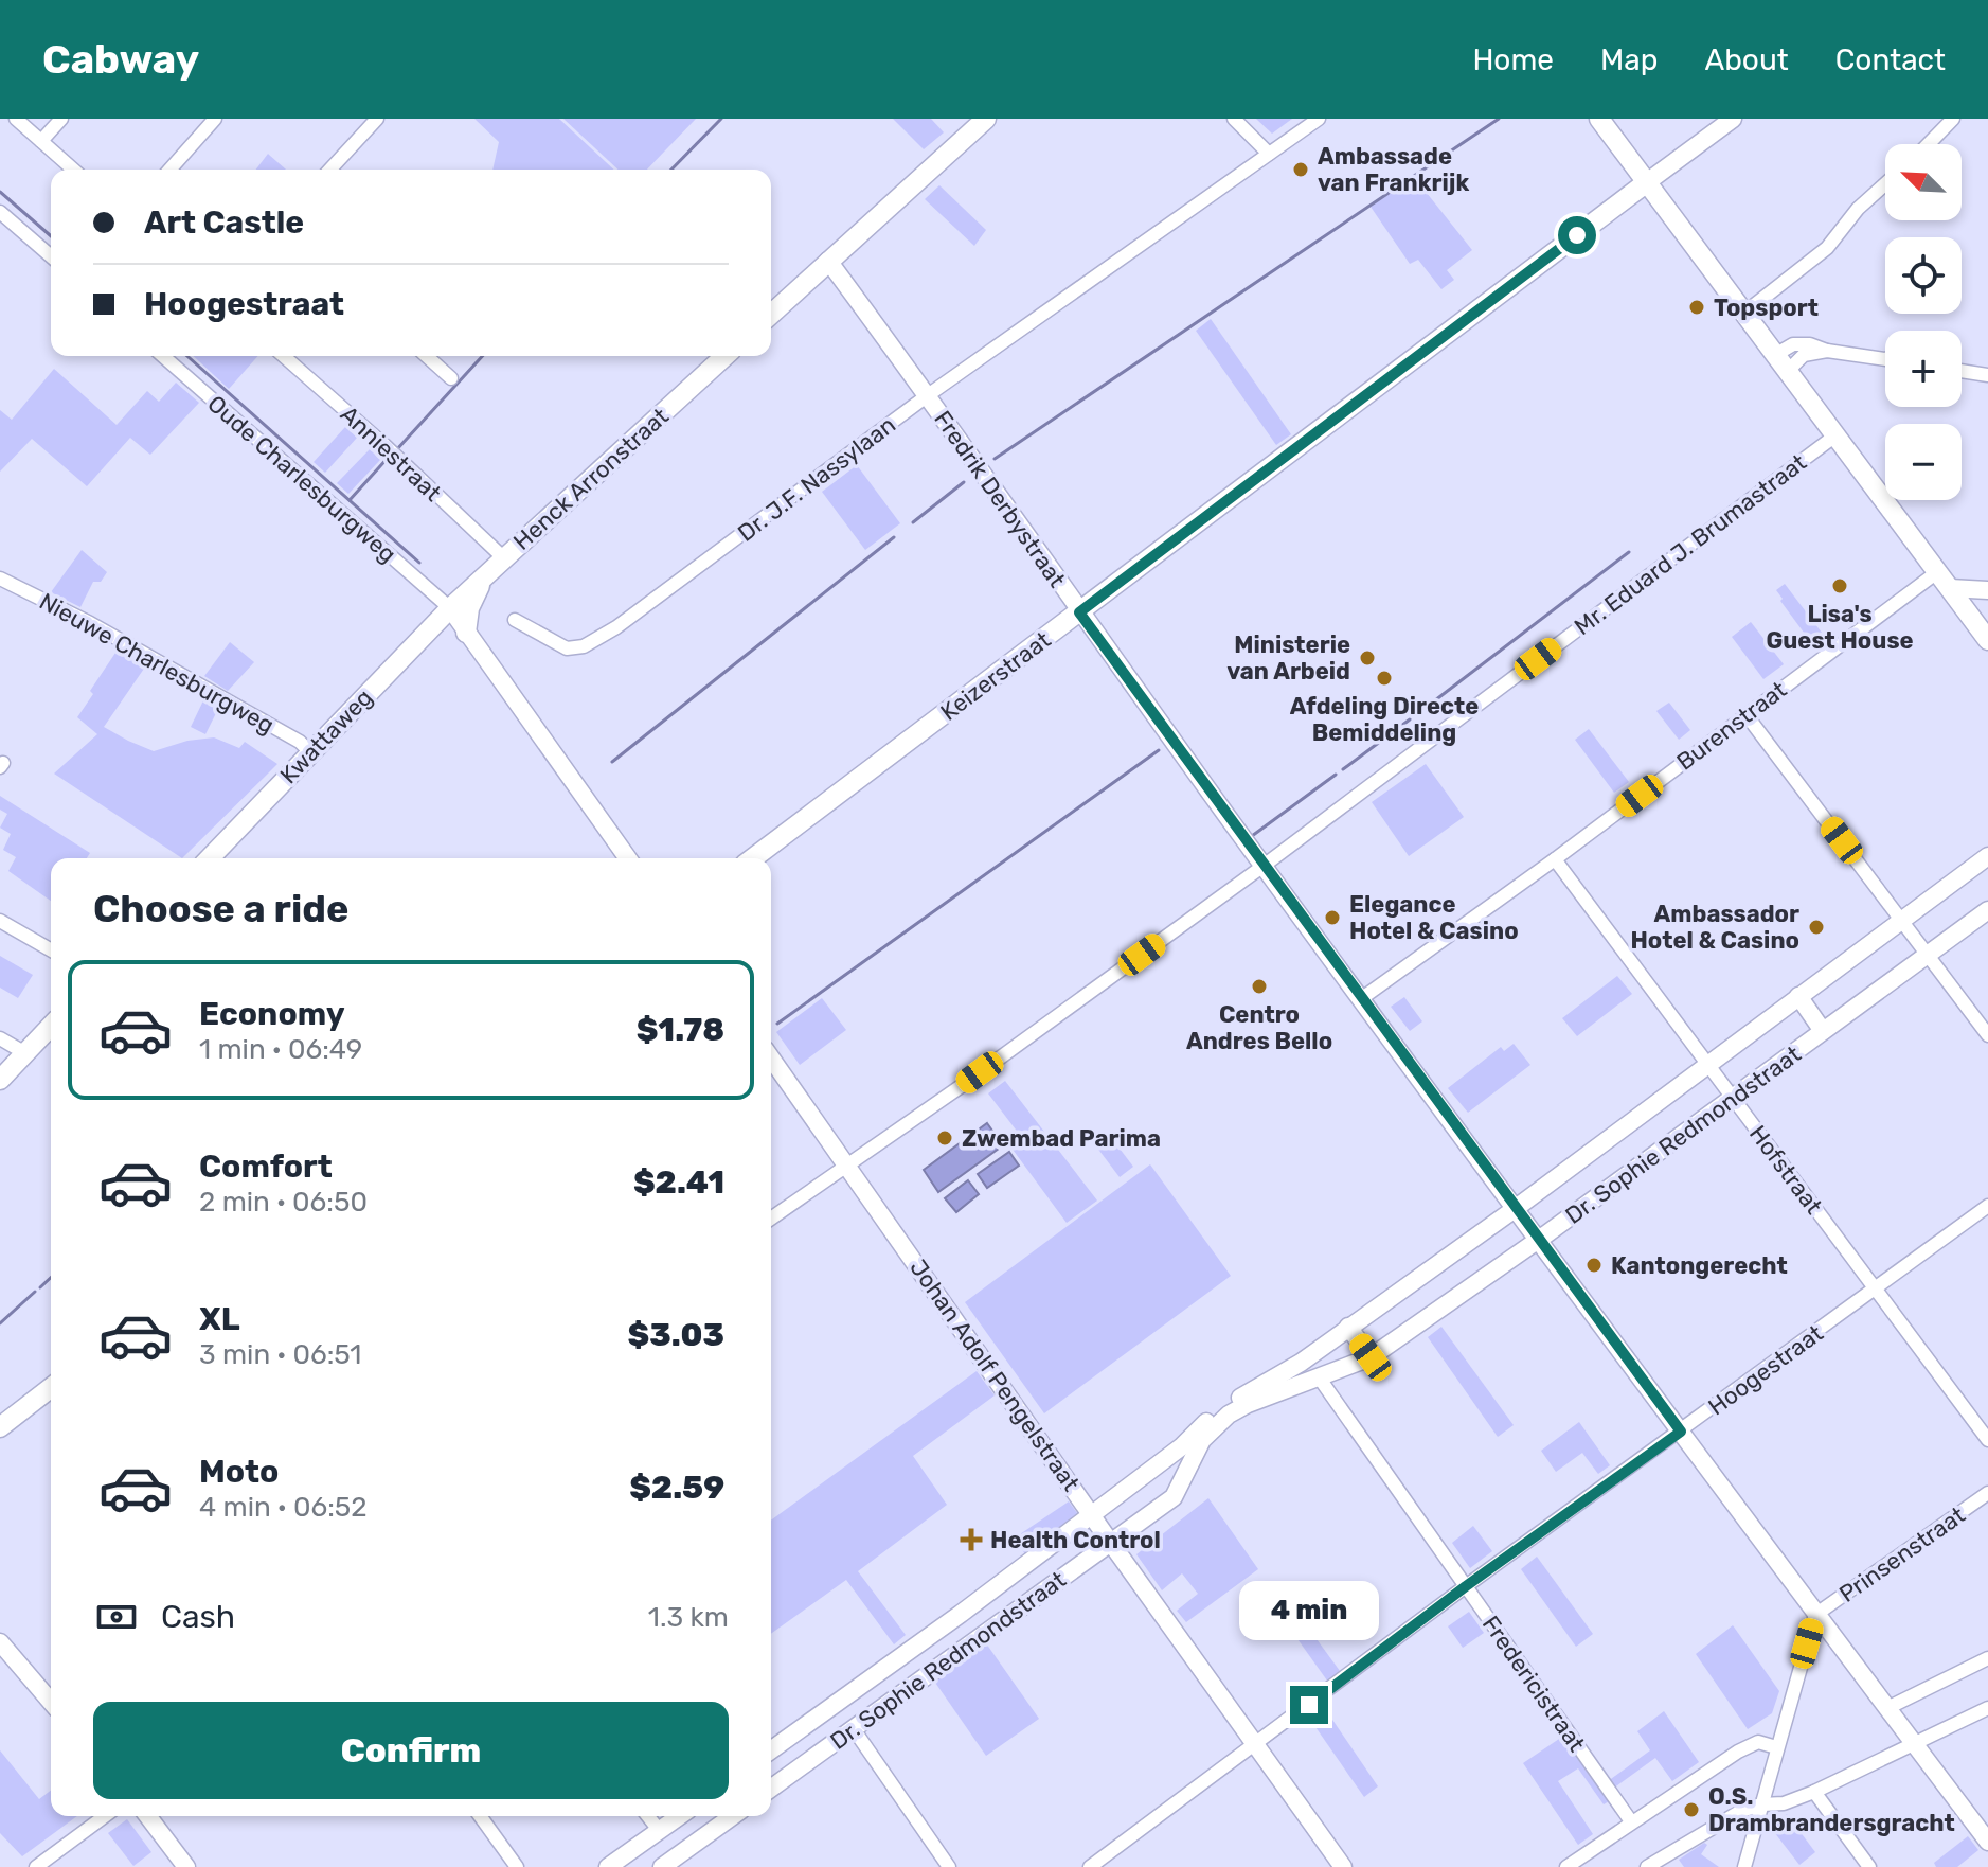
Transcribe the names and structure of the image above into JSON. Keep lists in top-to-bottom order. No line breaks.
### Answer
{"streets":{"main road":["Henck Arronstraat","Fredrik Derbystraat","Keizerstraat","Kwattaweg","Dr. Sophie Redmondstraat","Johan Adolf Pengelstraat"],"street":["Anniestraat","Oude Charlesburgweg","Dr. J.F. Nassylaan","Mr. Eduard J. Brumastraat","Nieuwe Charlesburgweg","Burenstraat","Hofstraat","Hoogestraat","Prinsenstraat","Fredericistraat"]},"crossings":[["Anniestraat","Henck Arronstraat"],["Oude Charlesburgweg","Henck Arronstraat"],["Oude Charlesburgweg","Kwattaweg"],["Henck Arronstraat","Kwattaweg"],["Dr. J.F. Nassylaan","Fredrik Derbystraat"],["Fredrik Derbystraat","Mr. Eduard J. Brumastraat"],["Fredrik Derbystraat","Keizerstraat"],["Fredrik Derbystraat","Burenstraat"],["Fredrik Derbystraat","Dr. Sophie Redmondstraat"],["Fredrik Derbystraat","Hoogestraat"],["Fredrik Derbystraat","Prinsenstraat"],["Mr. Eduard J. Brumastraat","Johan Adolf Pengelstraat"],["Nieuwe Charlesburgweg","Kwattaweg"],["Burenstraat","Hofstraat"],["Dr. Sophie Redmondstraat","Hofstraat"],["Dr. Sophie Redmondstraat","Johan Adolf Pengelstraat"],["Dr. Sophie Redmondstraat","Fredericistraat"],["Hofstraat","Hoogestraat"],["Hoogestraat","Johan Adolf Pengelstraat"],["Hoogestraat","Fredericistraat"]],"places":{"other":["Ambassade van Frankrijk","Topsport","Lisa's Guest House","Ministerie van Arbeid","Afdeling Directe Bemiddeling","Elegance Hotel & Casino","Ambassador Hotel & Casino","Centro Andres Bello","Zwembad Parima","Kantongerecht","O.S. Drambrandersgracht"],"health":["Health Control"]},"north":"top left","page":{"header":"Cabway","nav":["Home","Map","About","Contact"],"map_buttons":["+","−"],"banner":["Art Castle","Hoogestraat"],"heading":"Choose a ride","list":[{"name":"Economy","note":"1 min · 06:49","value":"$1.78"},{"name":"Comfort","note":"2 min · 06:50","value":"$2.41"},{"name":"XL","note":"3 min · 06:51","value":"$3.03"},{"name":"Moto","note":"4 min · 06:52","value":"$2.59"}],"pay":["Cash","1.3 km"],"bubble":"4 min","buttons":"Confirm"}}
